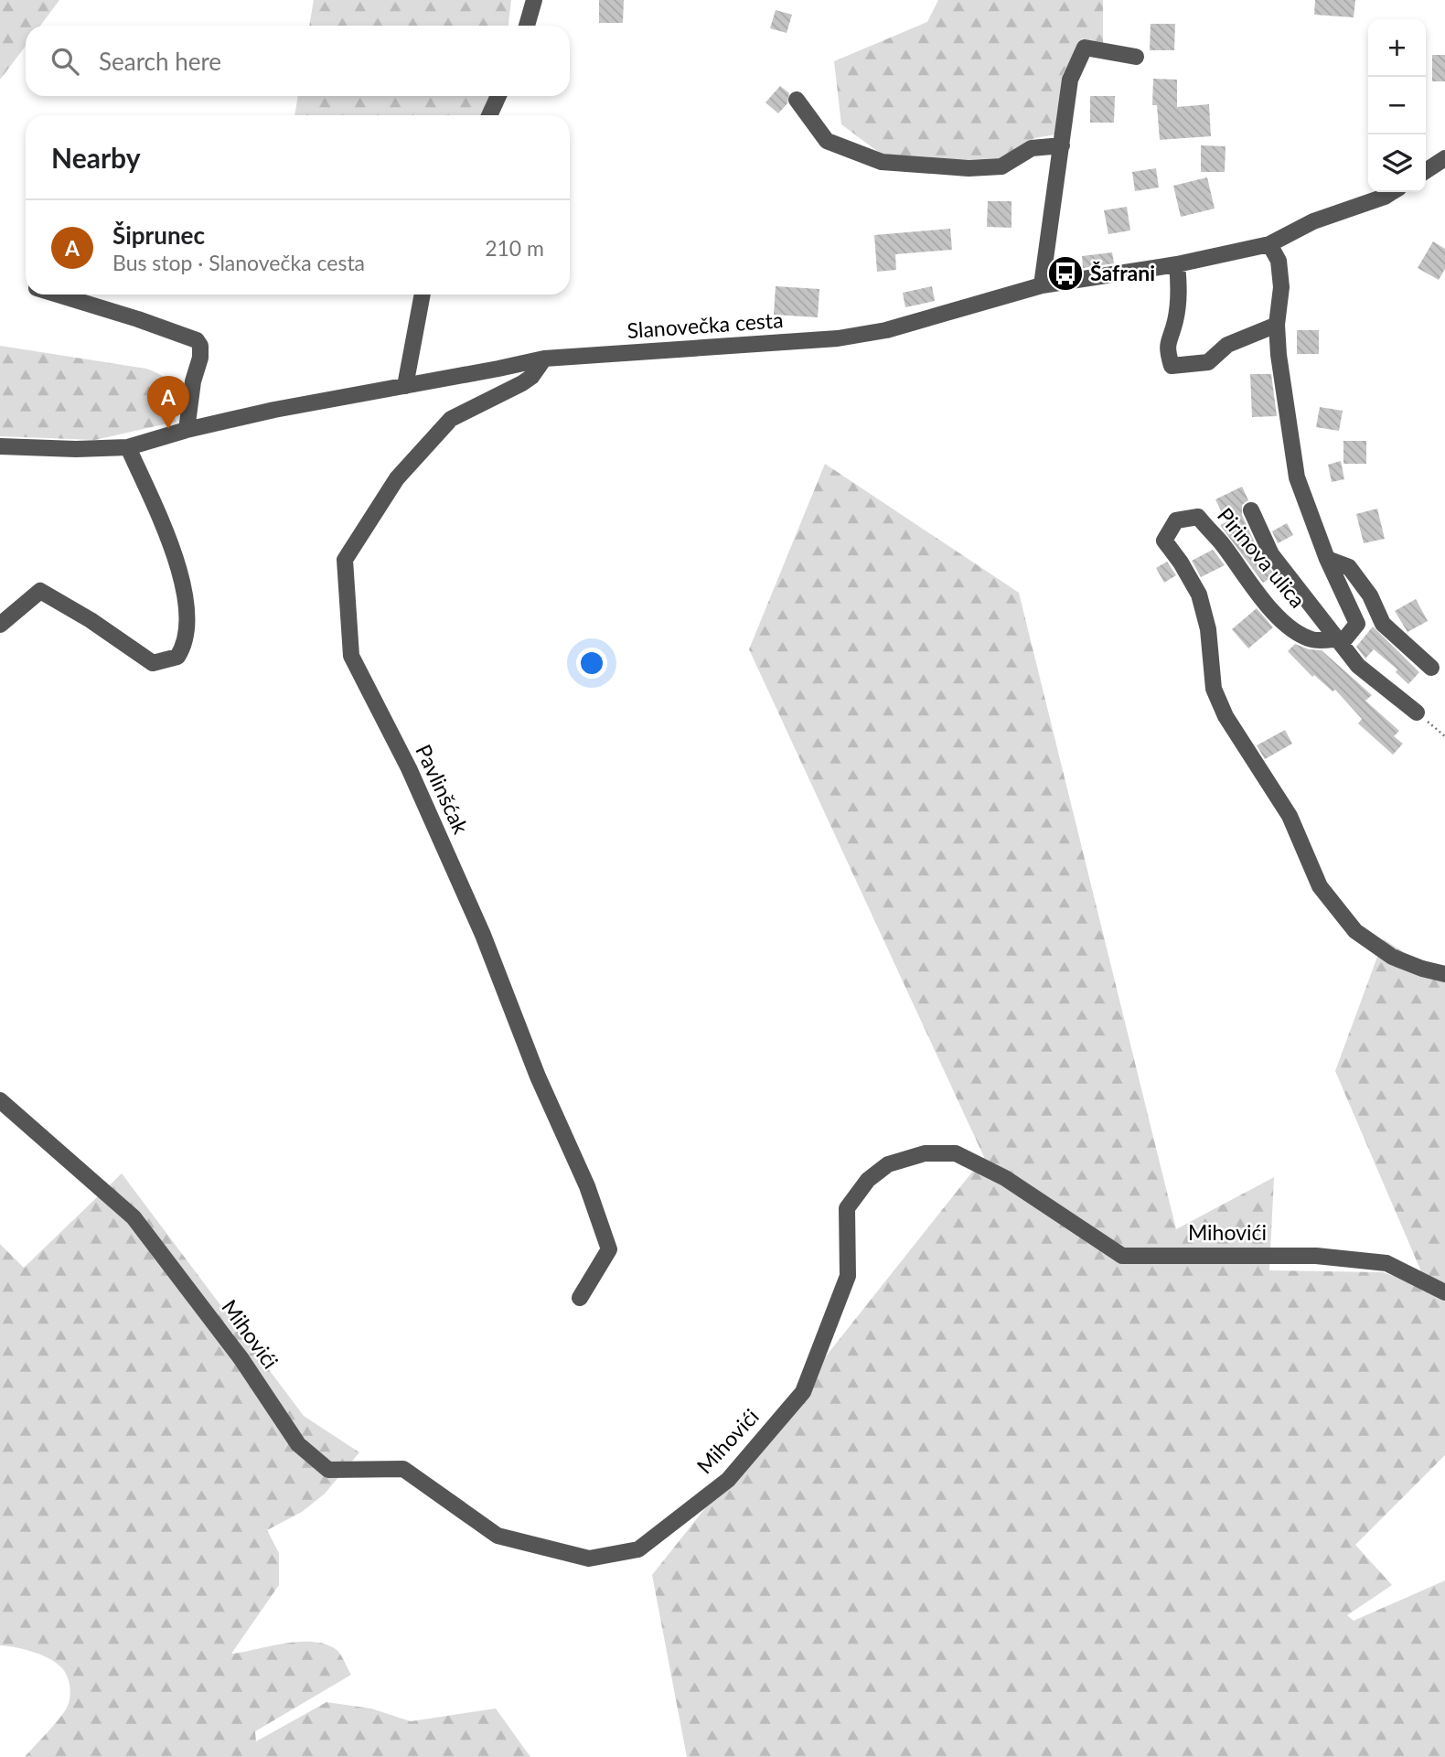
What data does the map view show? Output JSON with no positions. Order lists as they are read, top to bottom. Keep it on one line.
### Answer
{"streets":{"street":["Slanovečka cesta","Pirinova ulica","Pavlinšćak","Mihovići"]},"crossings":[["Slanovečka cesta","Pavlinšćak"]],"places":{"bus stop":["Šafrani"]},"page":{"map_buttons":["+","−"],"search":"Search here","heading":"Nearby","list":[{"mark":"A","name":"Šiprunec","note":"Bus stop · Slanovečka cesta","value":"210 m"}],"pins":"A"}}
